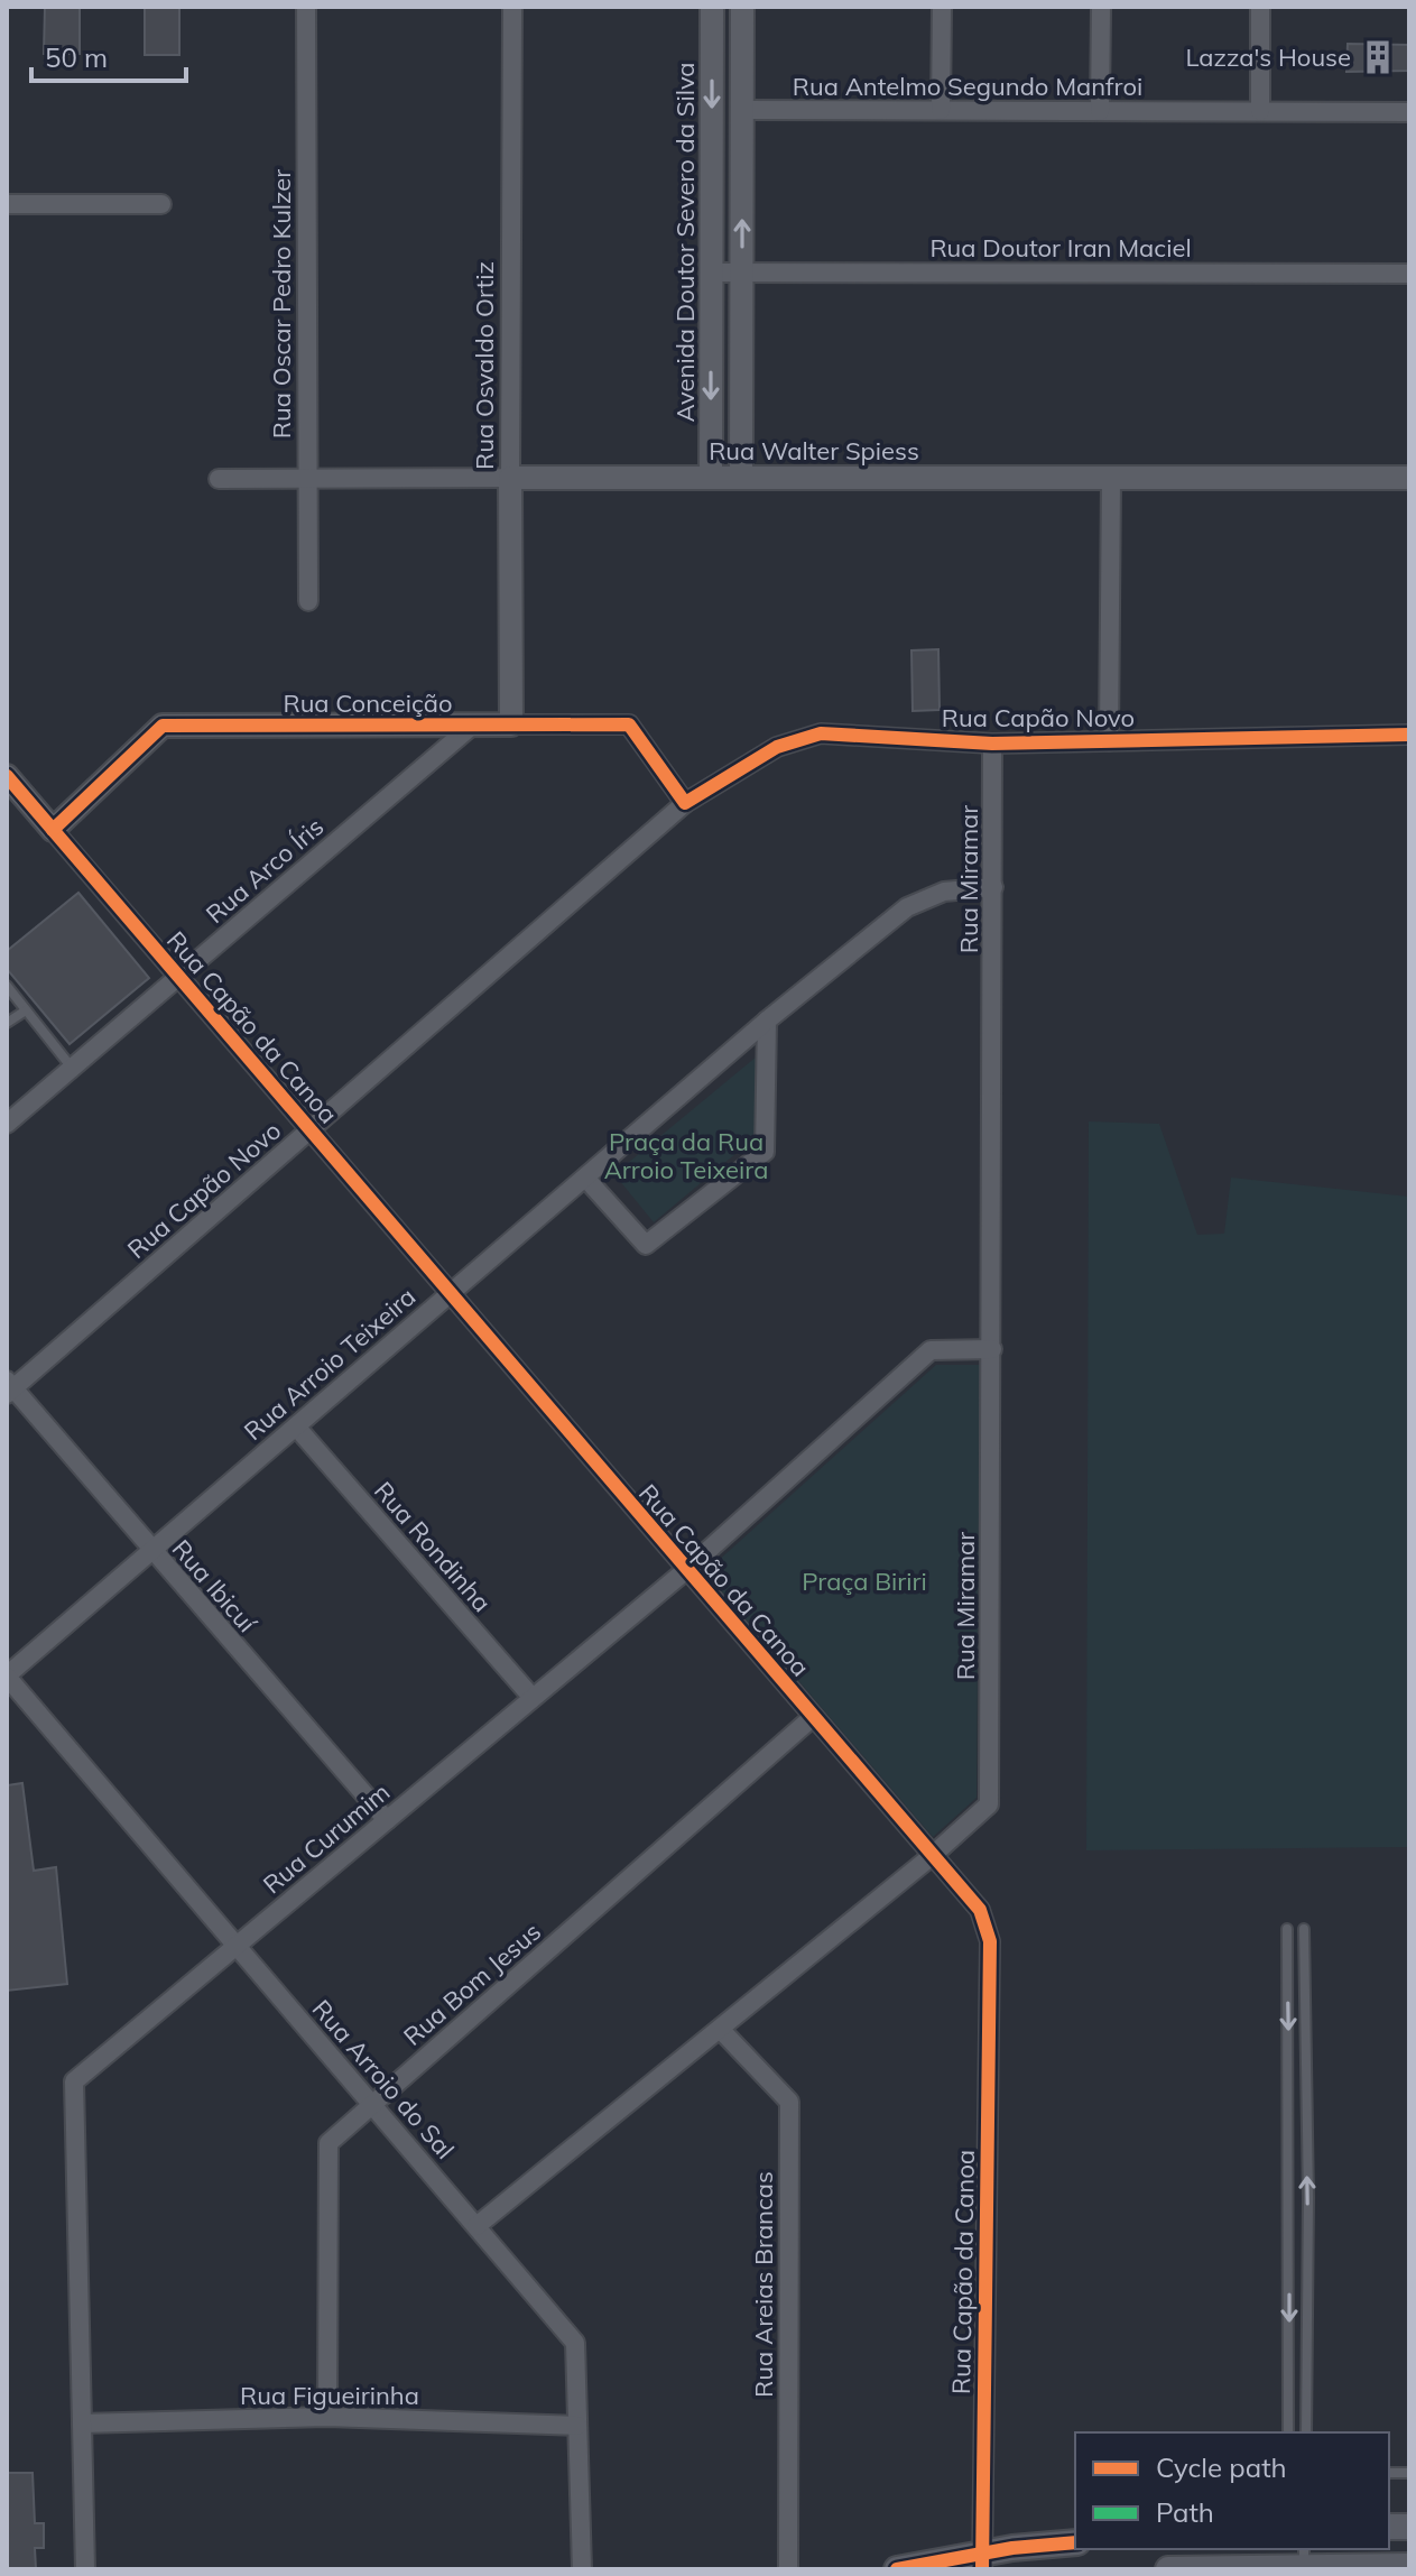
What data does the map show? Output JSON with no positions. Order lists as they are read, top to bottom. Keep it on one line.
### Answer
{"streets":{"street":["Rua Antelmo Segundo Manfroi","Avenida Doutor Severo da Silva","Rua Doutor Iran Maciel","Rua Oscar Pedro Kulzer","Rua Osvaldo Ortiz","Rua Walter Spiess","Rua Conceição","Rua Capão Novo","Rua Arco Íris","Rua Miramar","Rua Capão da Canoa","Rua Arroio Teixeira","Rua Rondinha","Rua Ibicuí","Rua Curumim","Rua Bom Jesus","Rua Arroio do Sal","Rua Areias Brancas","Rua Figueirinha"]},"crossings":[["Avenida Doutor Severo da Silva","Rua Doutor Iran Maciel"],["Avenida Doutor Severo da Silva","Rua Walter Spiess"],["Rua Oscar Pedro Kulzer","Rua Walter Spiess"],["Rua Osvaldo Ortiz","Rua Walter Spiess"],["Rua Osvaldo Ortiz","Rua Conceição"],["Rua Conceição","Rua Capão Novo"],["Rua Conceição","Rua Arco Íris"],["Rua Conceição","Rua Capão da Canoa"],["Rua Capão Novo","Rua Miramar"],["Rua Capão Novo","Rua Capão da Canoa"],["Rua Capão Novo","Rua Ibicuí"],["Rua Arco Íris","Rua Capão da Canoa"],["Rua Miramar","Rua Capão da Canoa"],["Rua Miramar","Rua Arroio Teixeira"],["Rua Miramar","Rua Curumim"],["Rua Miramar","Rua Arroio do Sal"],["Rua Miramar","Rua Areias Brancas"],["Rua Capão da Canoa","Rua Arroio Teixeira"],["Rua Capão da Canoa","Rua Curumim"],["Rua Capão da Canoa","Rua Bom Jesus"],["Rua Arroio Teixeira","Rua Rondinha"],["Rua Arroio Teixeira","Rua Ibicuí"],["Rua Arroio Teixeira","Rua Arroio do Sal"],["Rua Rondinha","Rua Curumim"],["Rua Ibicuí","Rua Curumim"],["Rua Curumim","Rua Arroio do Sal"],["Rua Curumim","Rua Figueirinha"],["Rua Bom Jesus","Rua Arroio do Sal"],["Rua Bom Jesus","Rua Figueirinha"],["Rua Arroio do Sal","Rua Figueirinha"]],"parks":["Praça da Rua Arroio Teixeira","Praça Biriri"],"places":{"building":["Lazza's House"]},"legend":["Cycle path","Path"],"scale_bar":"50 m"}
